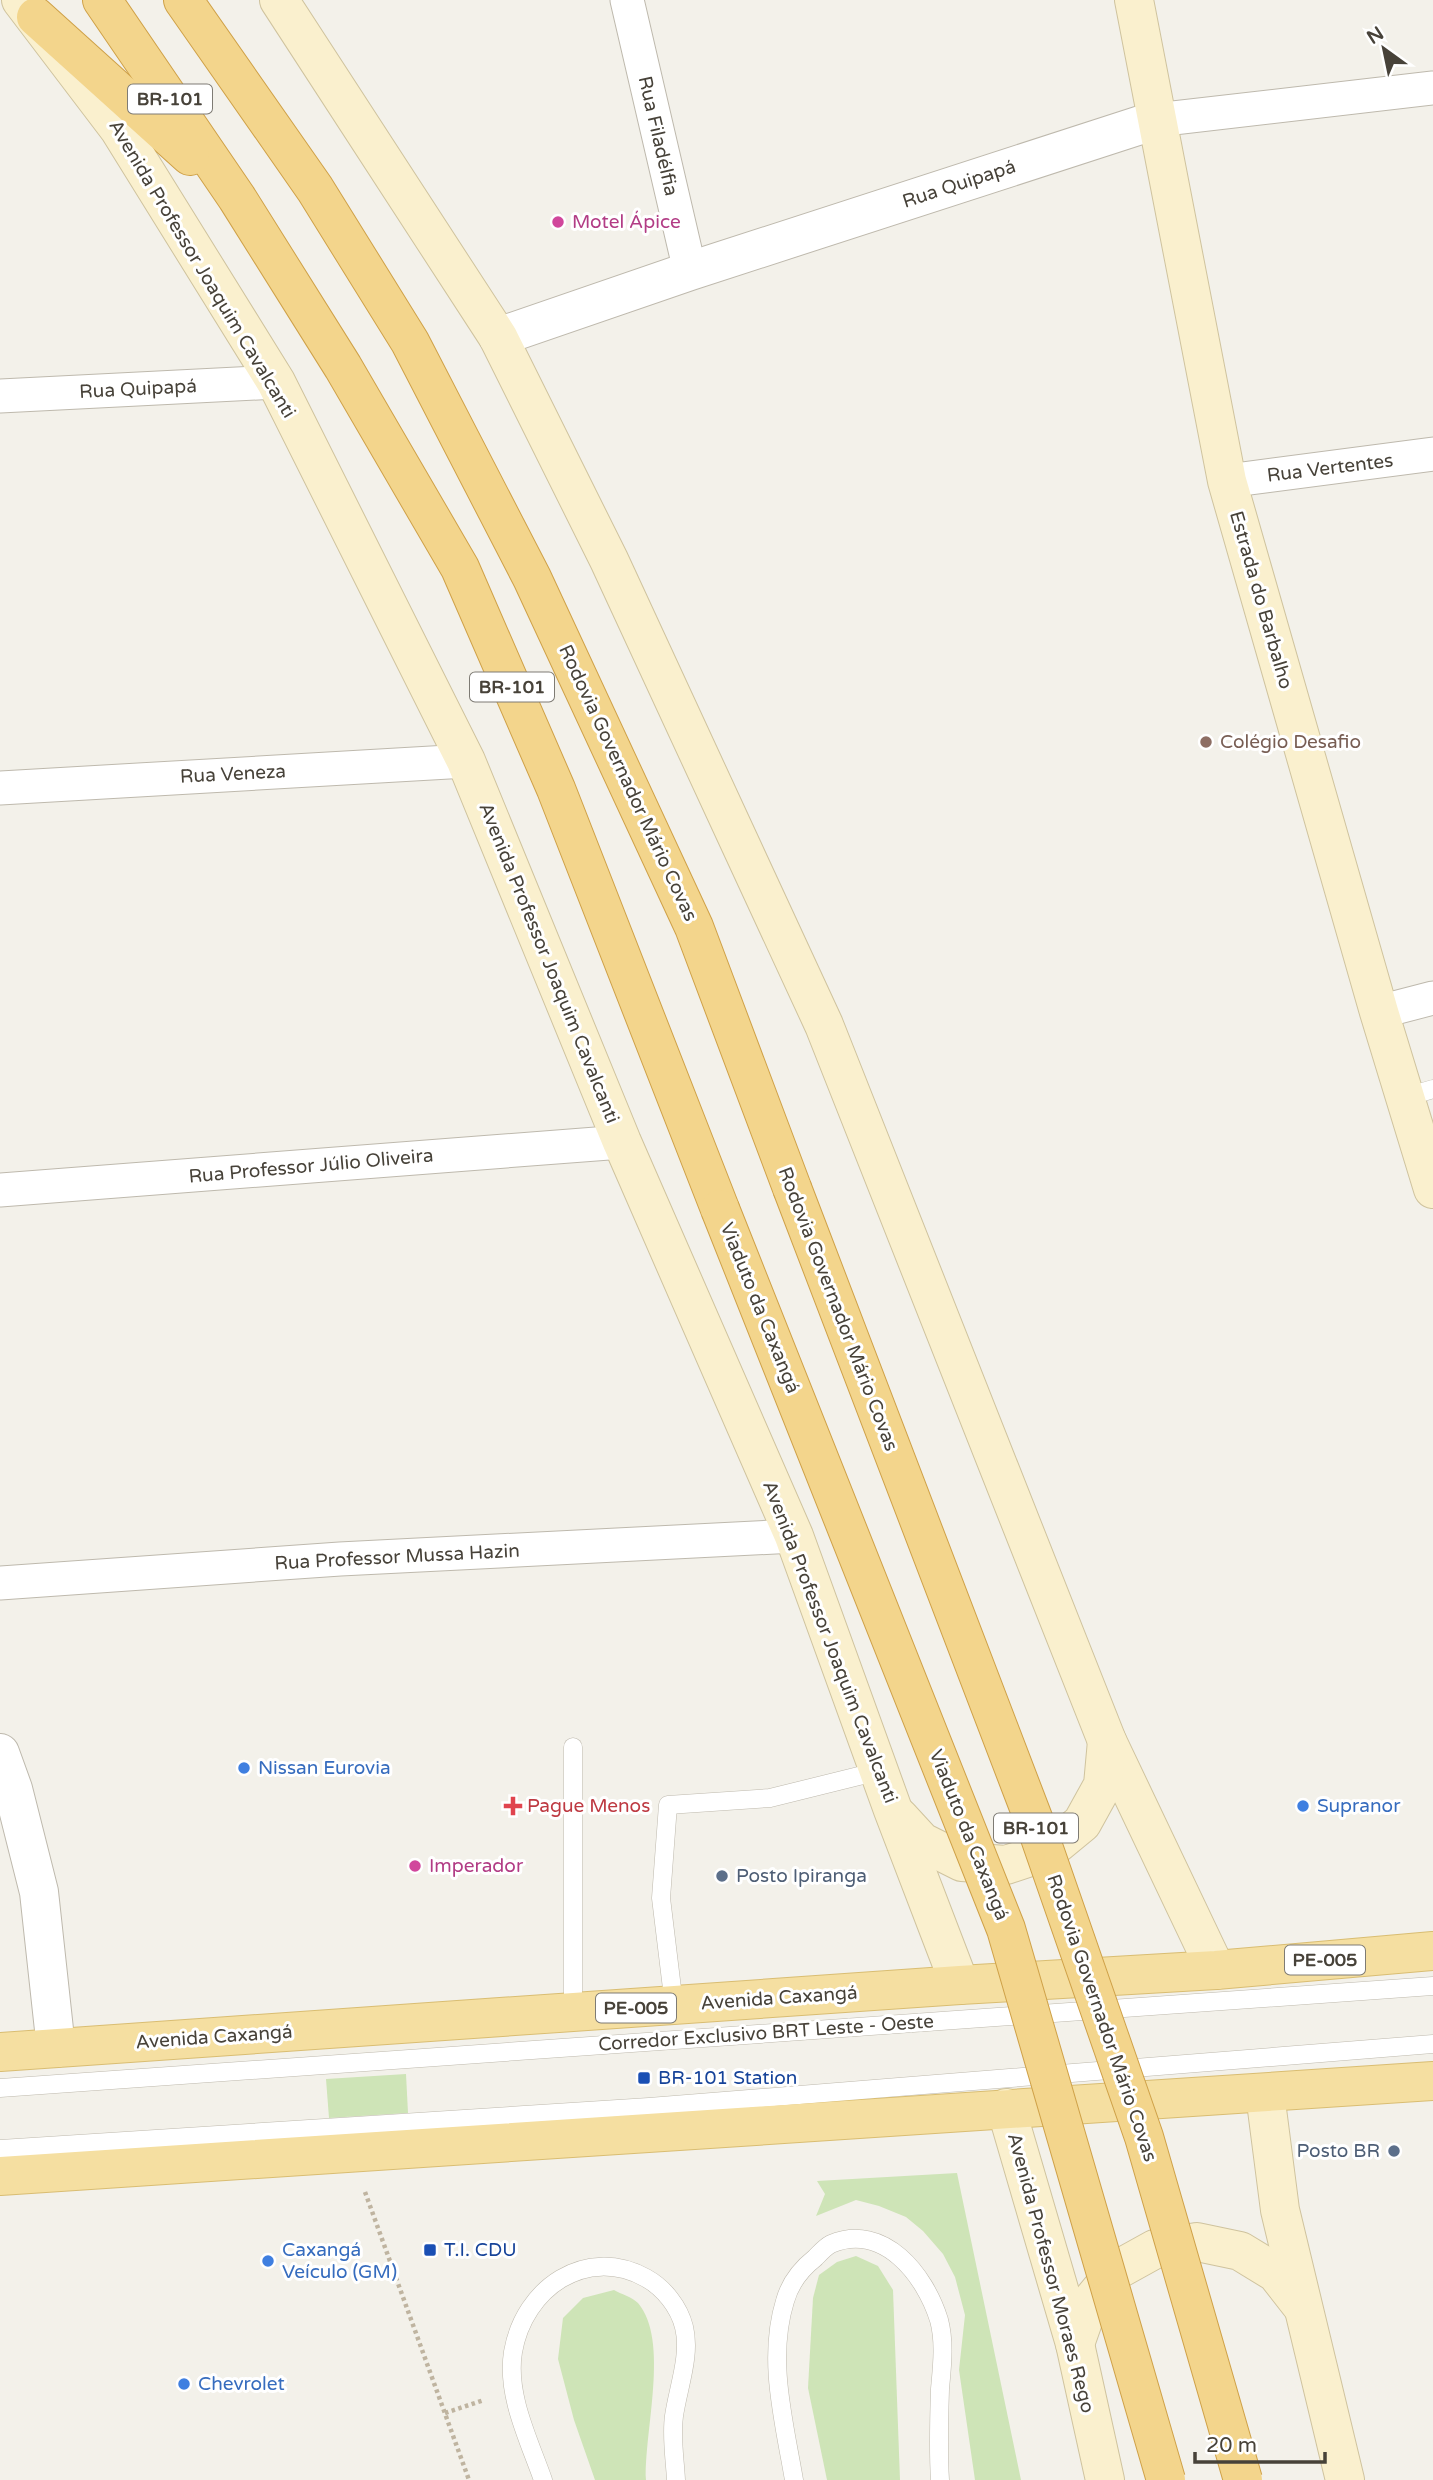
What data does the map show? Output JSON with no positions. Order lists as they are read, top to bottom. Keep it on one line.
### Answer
{"streets":{"highway":["BR-101","Rodovia Governador Mário Covas","Viaduto da Caxangá"],"main road":["Avenida Professor Joaquim Cavalcanti","Estrada do Barbalho","PE-005","Avenida Caxangá","Avenida Professor Moraes Rego"],"street":["Rua Filadélfia","Rua Quipapá","Rua Vertentes","Rua Veneza","Rua Professor Júlio Oliveira","Rua Professor Mussa Hazin"],"lane":["Corredor Exclusivo BRT Leste - Oeste"]},"crossings":[["BR-101","Rodovia Governador Mário Covas"],["BR-101","Viaduto da Caxangá"],["Rua Filadélfia","Rua Quipapá"],["Rua Quipapá","Avenida Professor Joaquim Cavalcanti"],["Rua Quipapá","Estrada do Barbalho"],["Avenida Professor Joaquim Cavalcanti","Rua Veneza"],["Avenida Professor Joaquim Cavalcanti","Rua Professor Júlio Oliveira"],["Avenida Professor Joaquim Cavalcanti","Rua Professor Mussa Hazin"],["Avenida Professor Joaquim Cavalcanti","Avenida Caxangá"],["Rua Vertentes","Estrada do Barbalho"]],"places":{"other":["Motel Ápice","Colégio Desafio","Nissan Eurovia","Supranor","Imperador","Posto Ipiranga","Posto BR","Caxangá Veículo (GM)","Chevrolet"],"health":["Pague Menos"],"transit":["BR-101 Station","T.I. CDU"]},"scale_bar":"20 m","north":"top left"}
